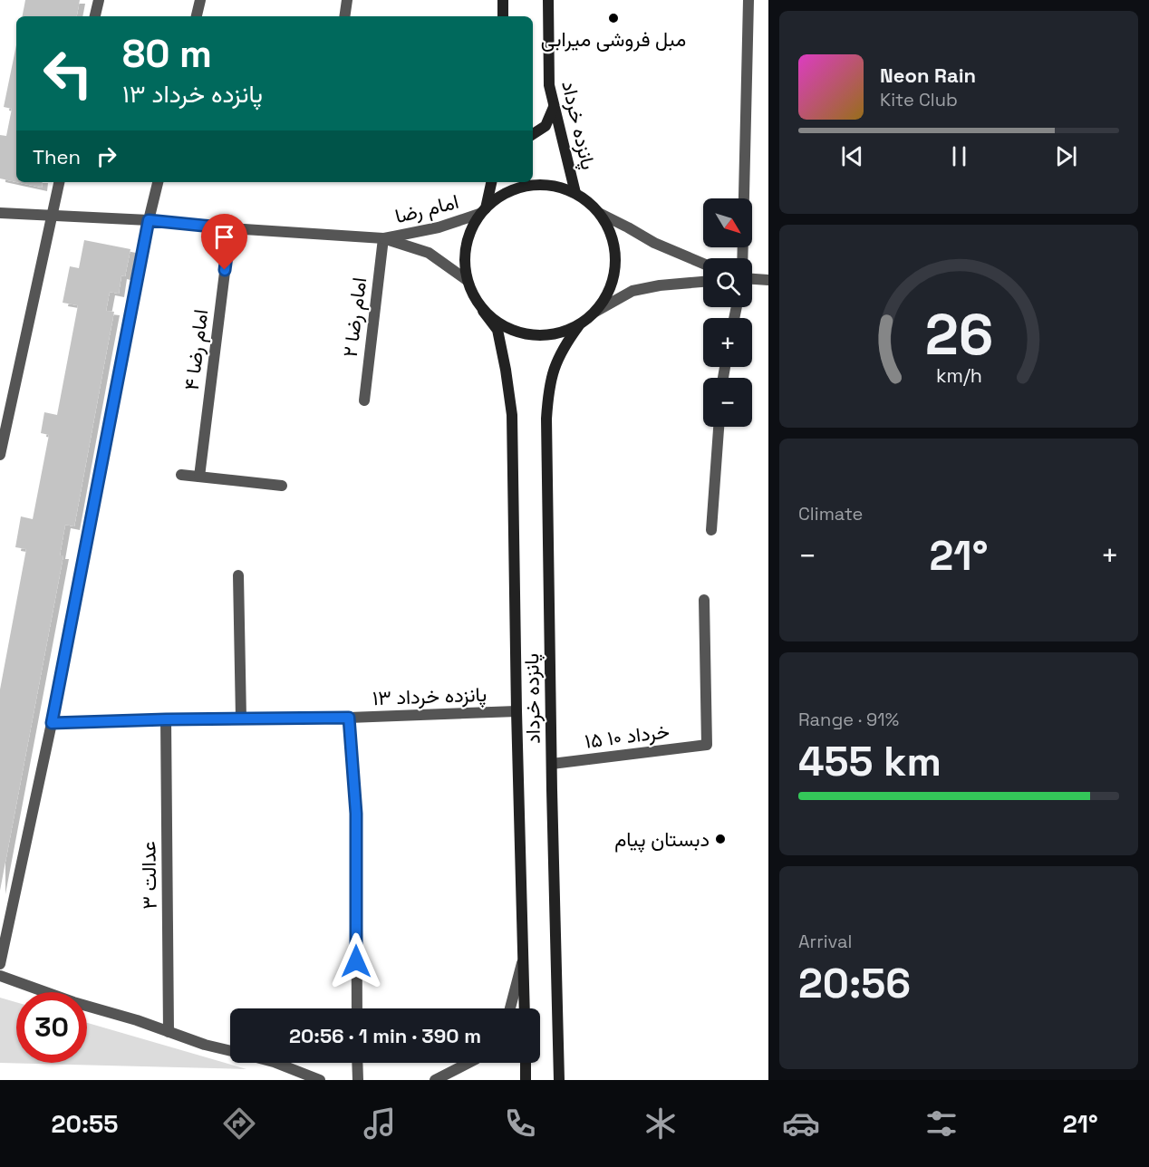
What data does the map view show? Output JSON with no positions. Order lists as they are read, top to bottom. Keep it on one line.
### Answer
{"streets":{"main road":["پانزده خرداد"],"street":["امام رضا","امام رضا ۲","امام رضا ۴","پانزده خرداد ۱۳","۱۵ خرداد ۱۰","عدالت ۳"]},"crossings":[["پانزده خرداد","امام رضا"],["پانزده خرداد","پانزده خرداد ۱۳"],["پانزده خرداد","۱۵ خرداد ۱۰"],["امام رضا","امام رضا ۲"],["پانزده خرداد ۱۳","عدالت ۳"]],"places":["مبل فروشی میرابی","دبستان پیام"],"north":"bottom right","page":{"turn":["80 m","پانزده خرداد ۱۳"],"song":["Neon Rain","Kite Club"],"then":"Then","map_buttons":["+","−"],"tile":["Climate",["Range · 91%","455 km"],["Arrival","20:56"]],"heat":["−","21°","+"],"limit":"30","trip":"20:56 · 1 min · 390 m","tabs":["20:55","21°"],"gauge":["26","km/h"]}}
